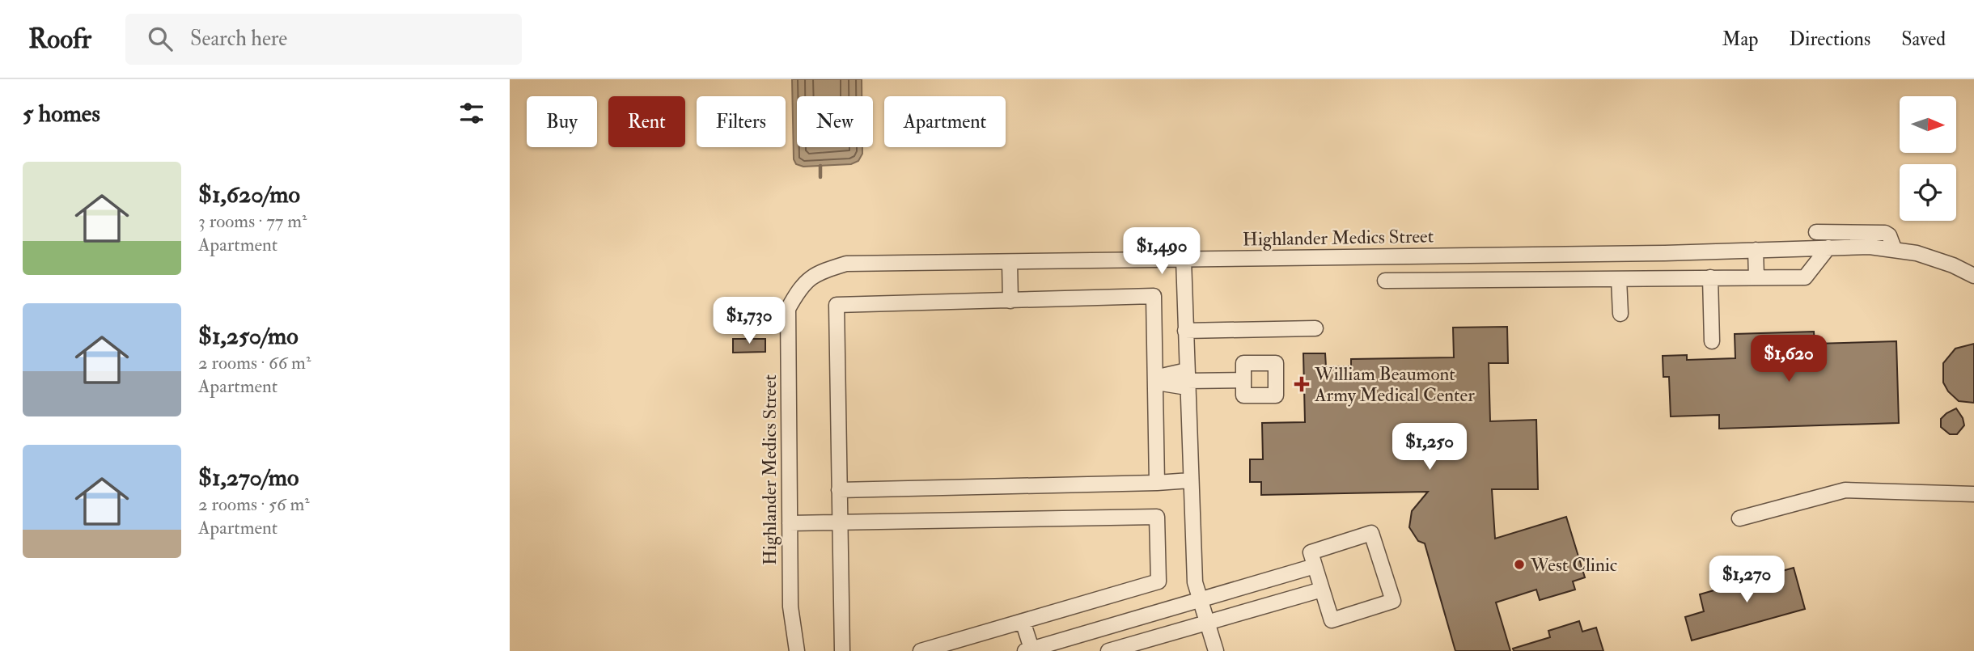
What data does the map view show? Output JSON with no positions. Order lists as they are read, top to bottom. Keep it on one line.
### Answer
{"streets":{"street":["Highlander Medics Street"]},"places":{"health":["William Beaumont Army Medical Center"],"other":["West Clinic"]},"north":"right","page":{"header":"Roofr","search":"Search here","nav":["Map","Directions","Saved"],"heading":"5 homes","chip":["Buy","Rent","Filters","New","Apartment"],"list":[{"name":"$1,620/mo","note":"3 rooms · 77 m² · Apartment"},{"name":"$1,250/mo","note":"2 rooms · 66 m² · Apartment"},{"name":"$1,270/mo","note":"2 rooms · 56 m² · Apartment"}],"price":["$1,490","$1,730","$1,620","$1,250","$1,270"]}}
